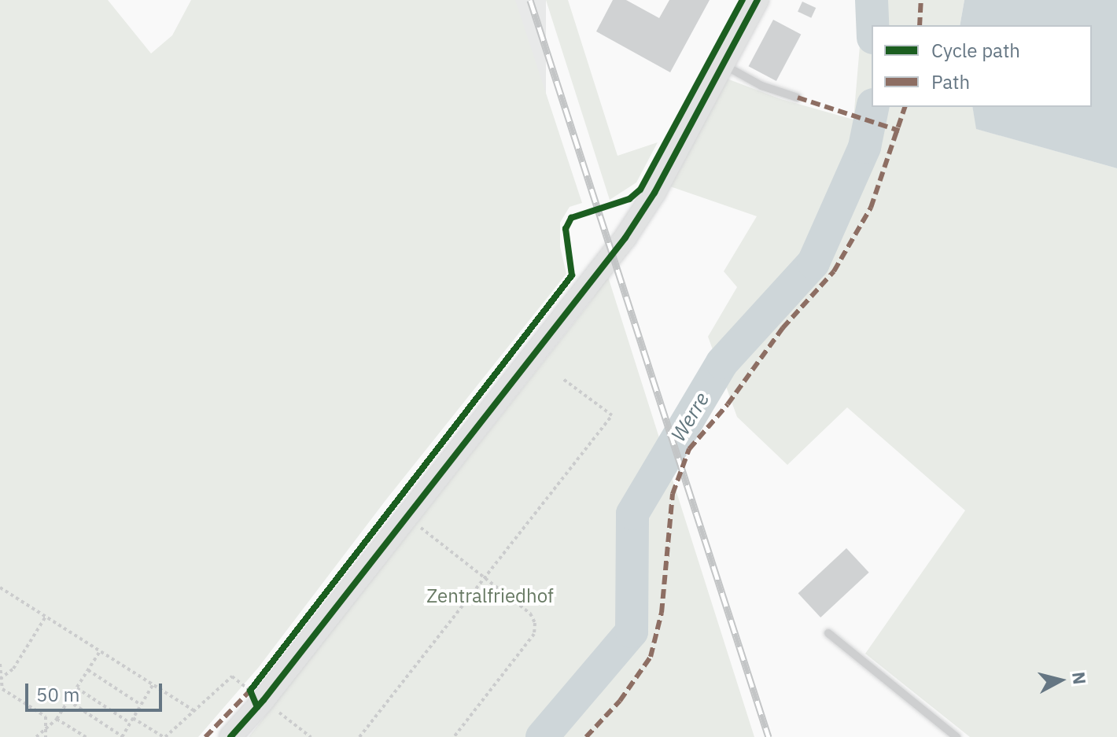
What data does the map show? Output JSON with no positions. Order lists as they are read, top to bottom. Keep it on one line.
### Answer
{"water":["Werre"],"parks":["Zentralfriedhof"],"legend":["Cycle path","Path"],"scale_bar":"50 m","north":"right"}
